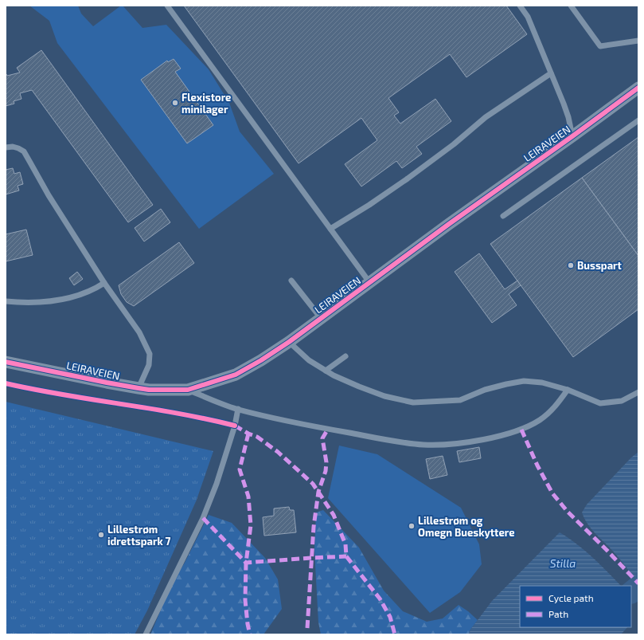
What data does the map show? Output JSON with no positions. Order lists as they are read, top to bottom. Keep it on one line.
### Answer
{"streets":{"street":["LEIRAVEIEN"]},"water":["Stilla"],"places":["Flexistore minilager","Busspart","Lillestrøm og Omegn Bueskyttere","Lillestrøm idrettspark 7"],"legend":["Cycle path","Path"]}
